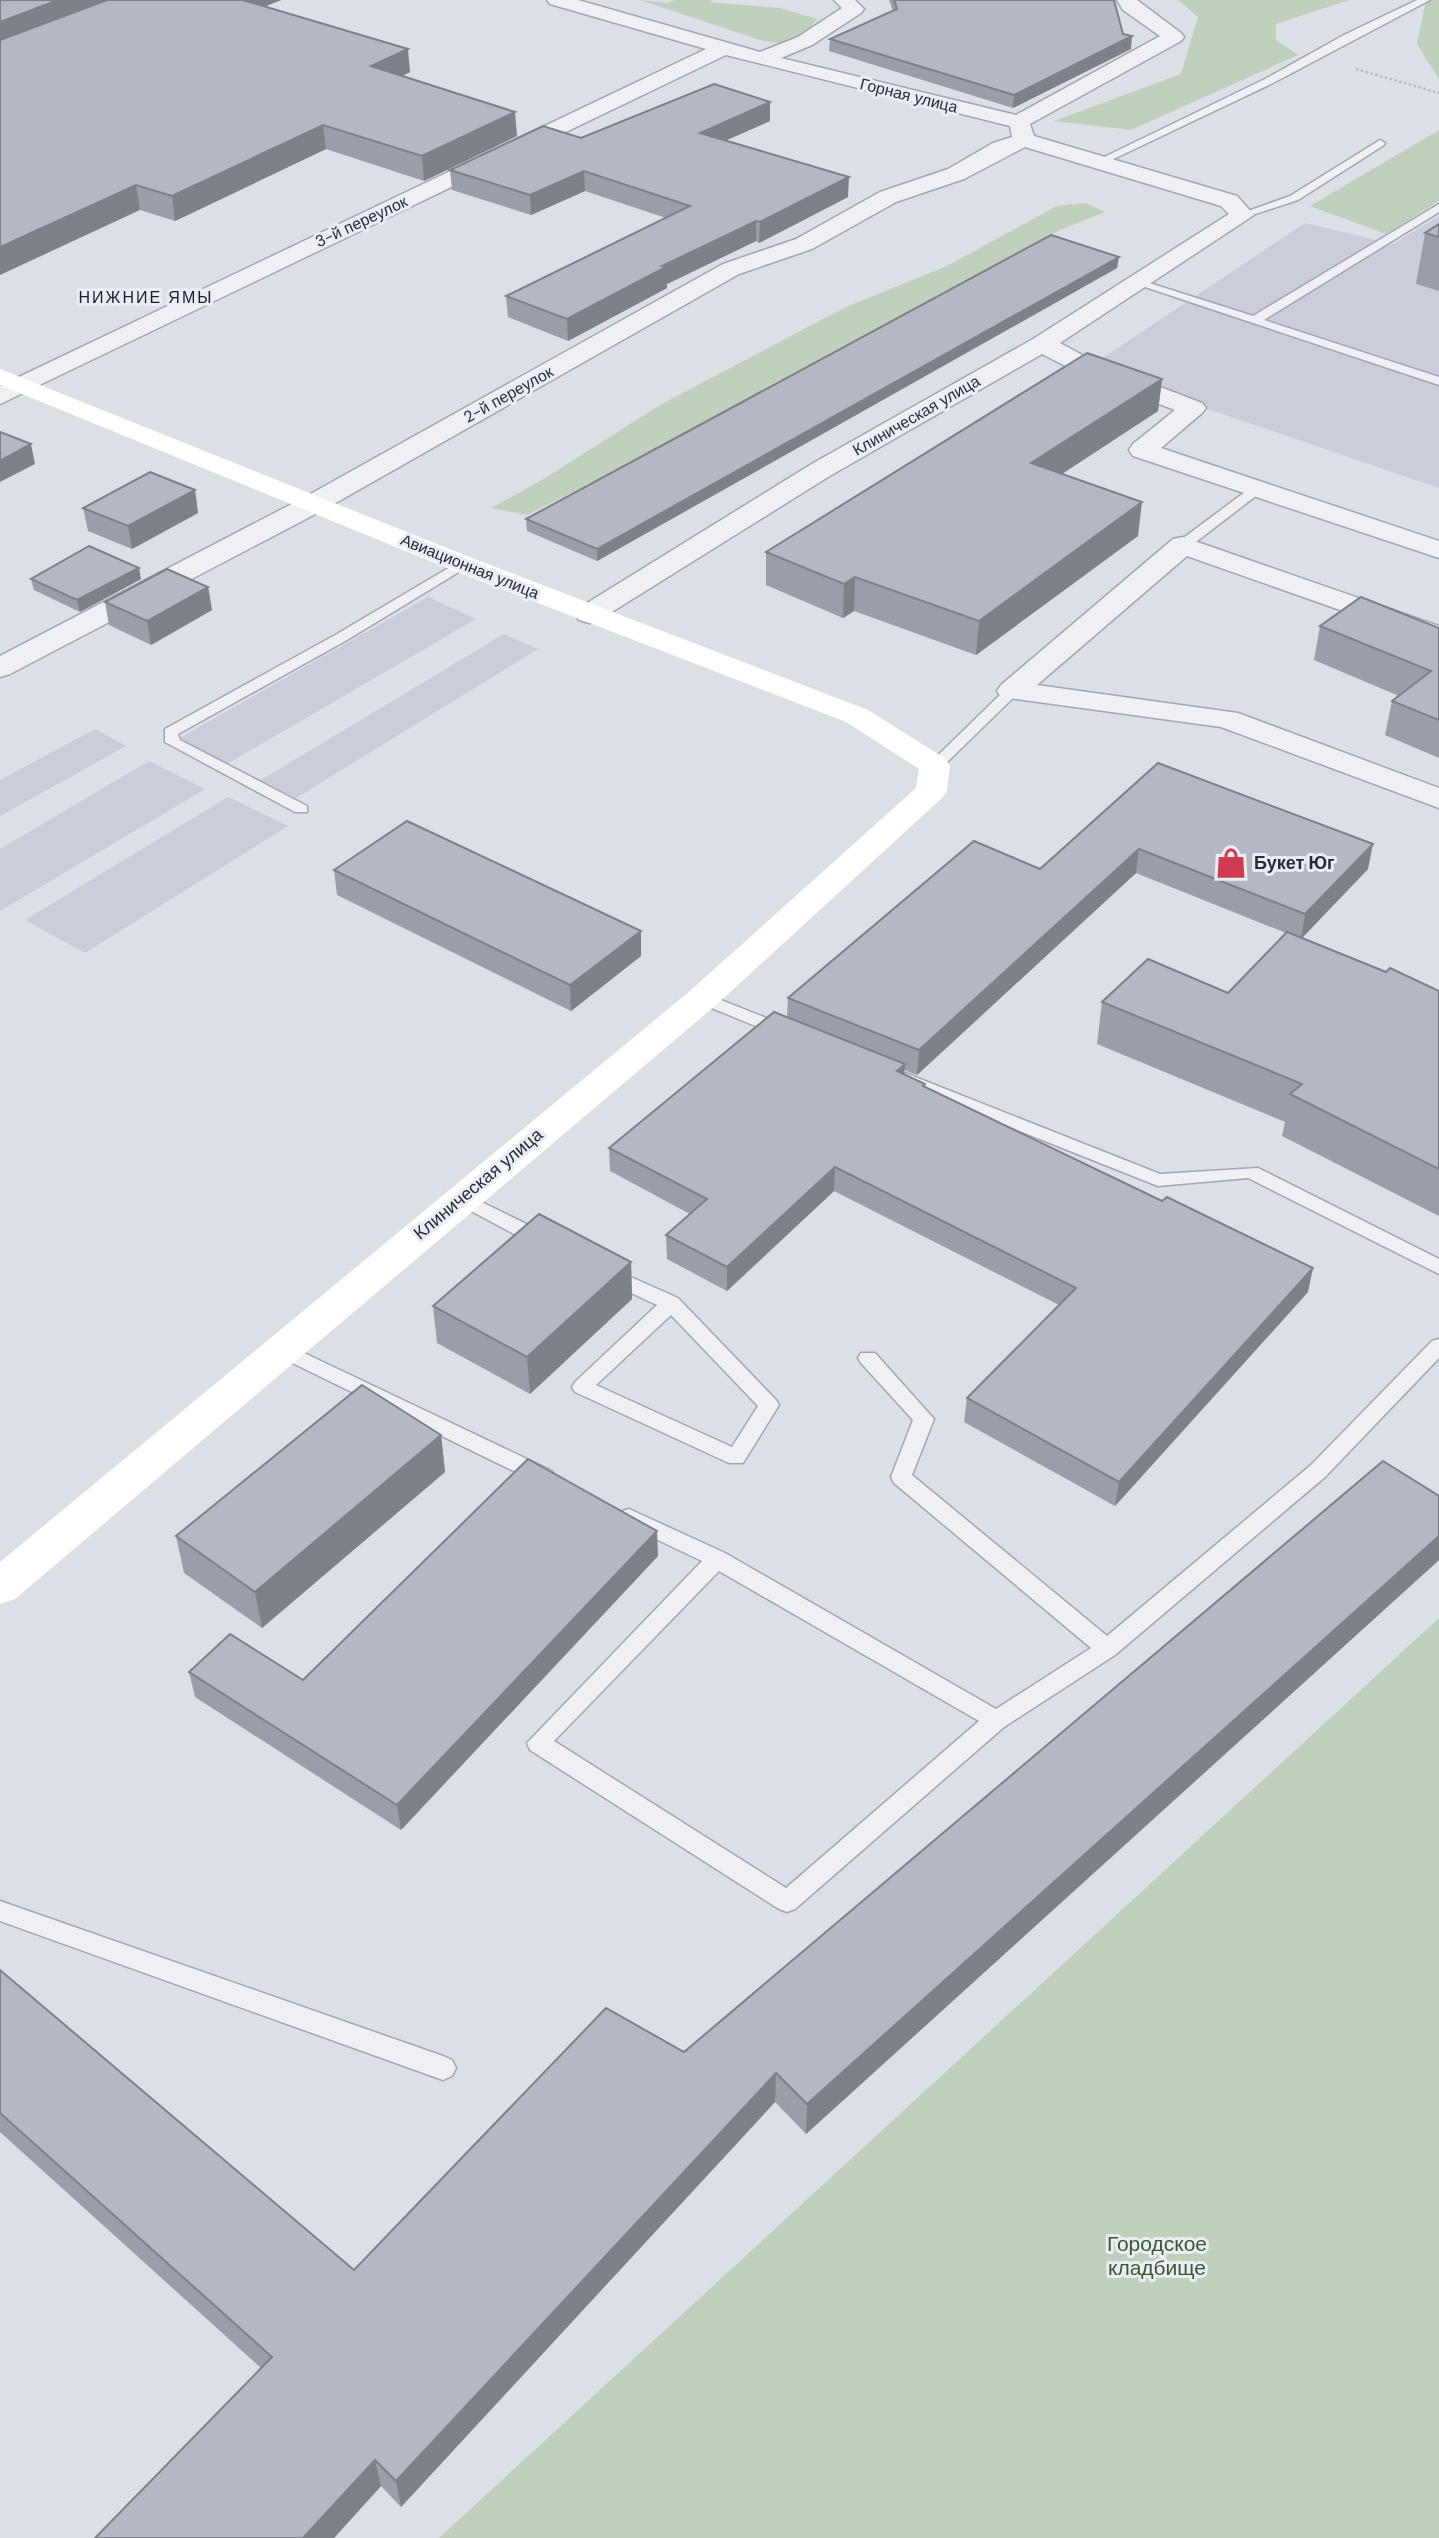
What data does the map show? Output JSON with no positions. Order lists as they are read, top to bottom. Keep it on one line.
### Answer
{"streets":{"main road":["Клиническая улица","Авиационная улица"],"street":["Горная улица","3-й переулок","2-й переулок"]},"crossings":[["Горная улица","3-й переулок"],["Горная улица","2-й переулок"],["Горная улица","Клиническая улица"],["3-й переулок","Авиационная улица"],["2-й переулок","Авиационная улица"],["Клиническая улица","Авиационная улица"]],"districts":["НИЖНИЕ ЯМЫ"],"parks":["Городское кладбище"],"places":{"shop":["Букет Юг"]}}
